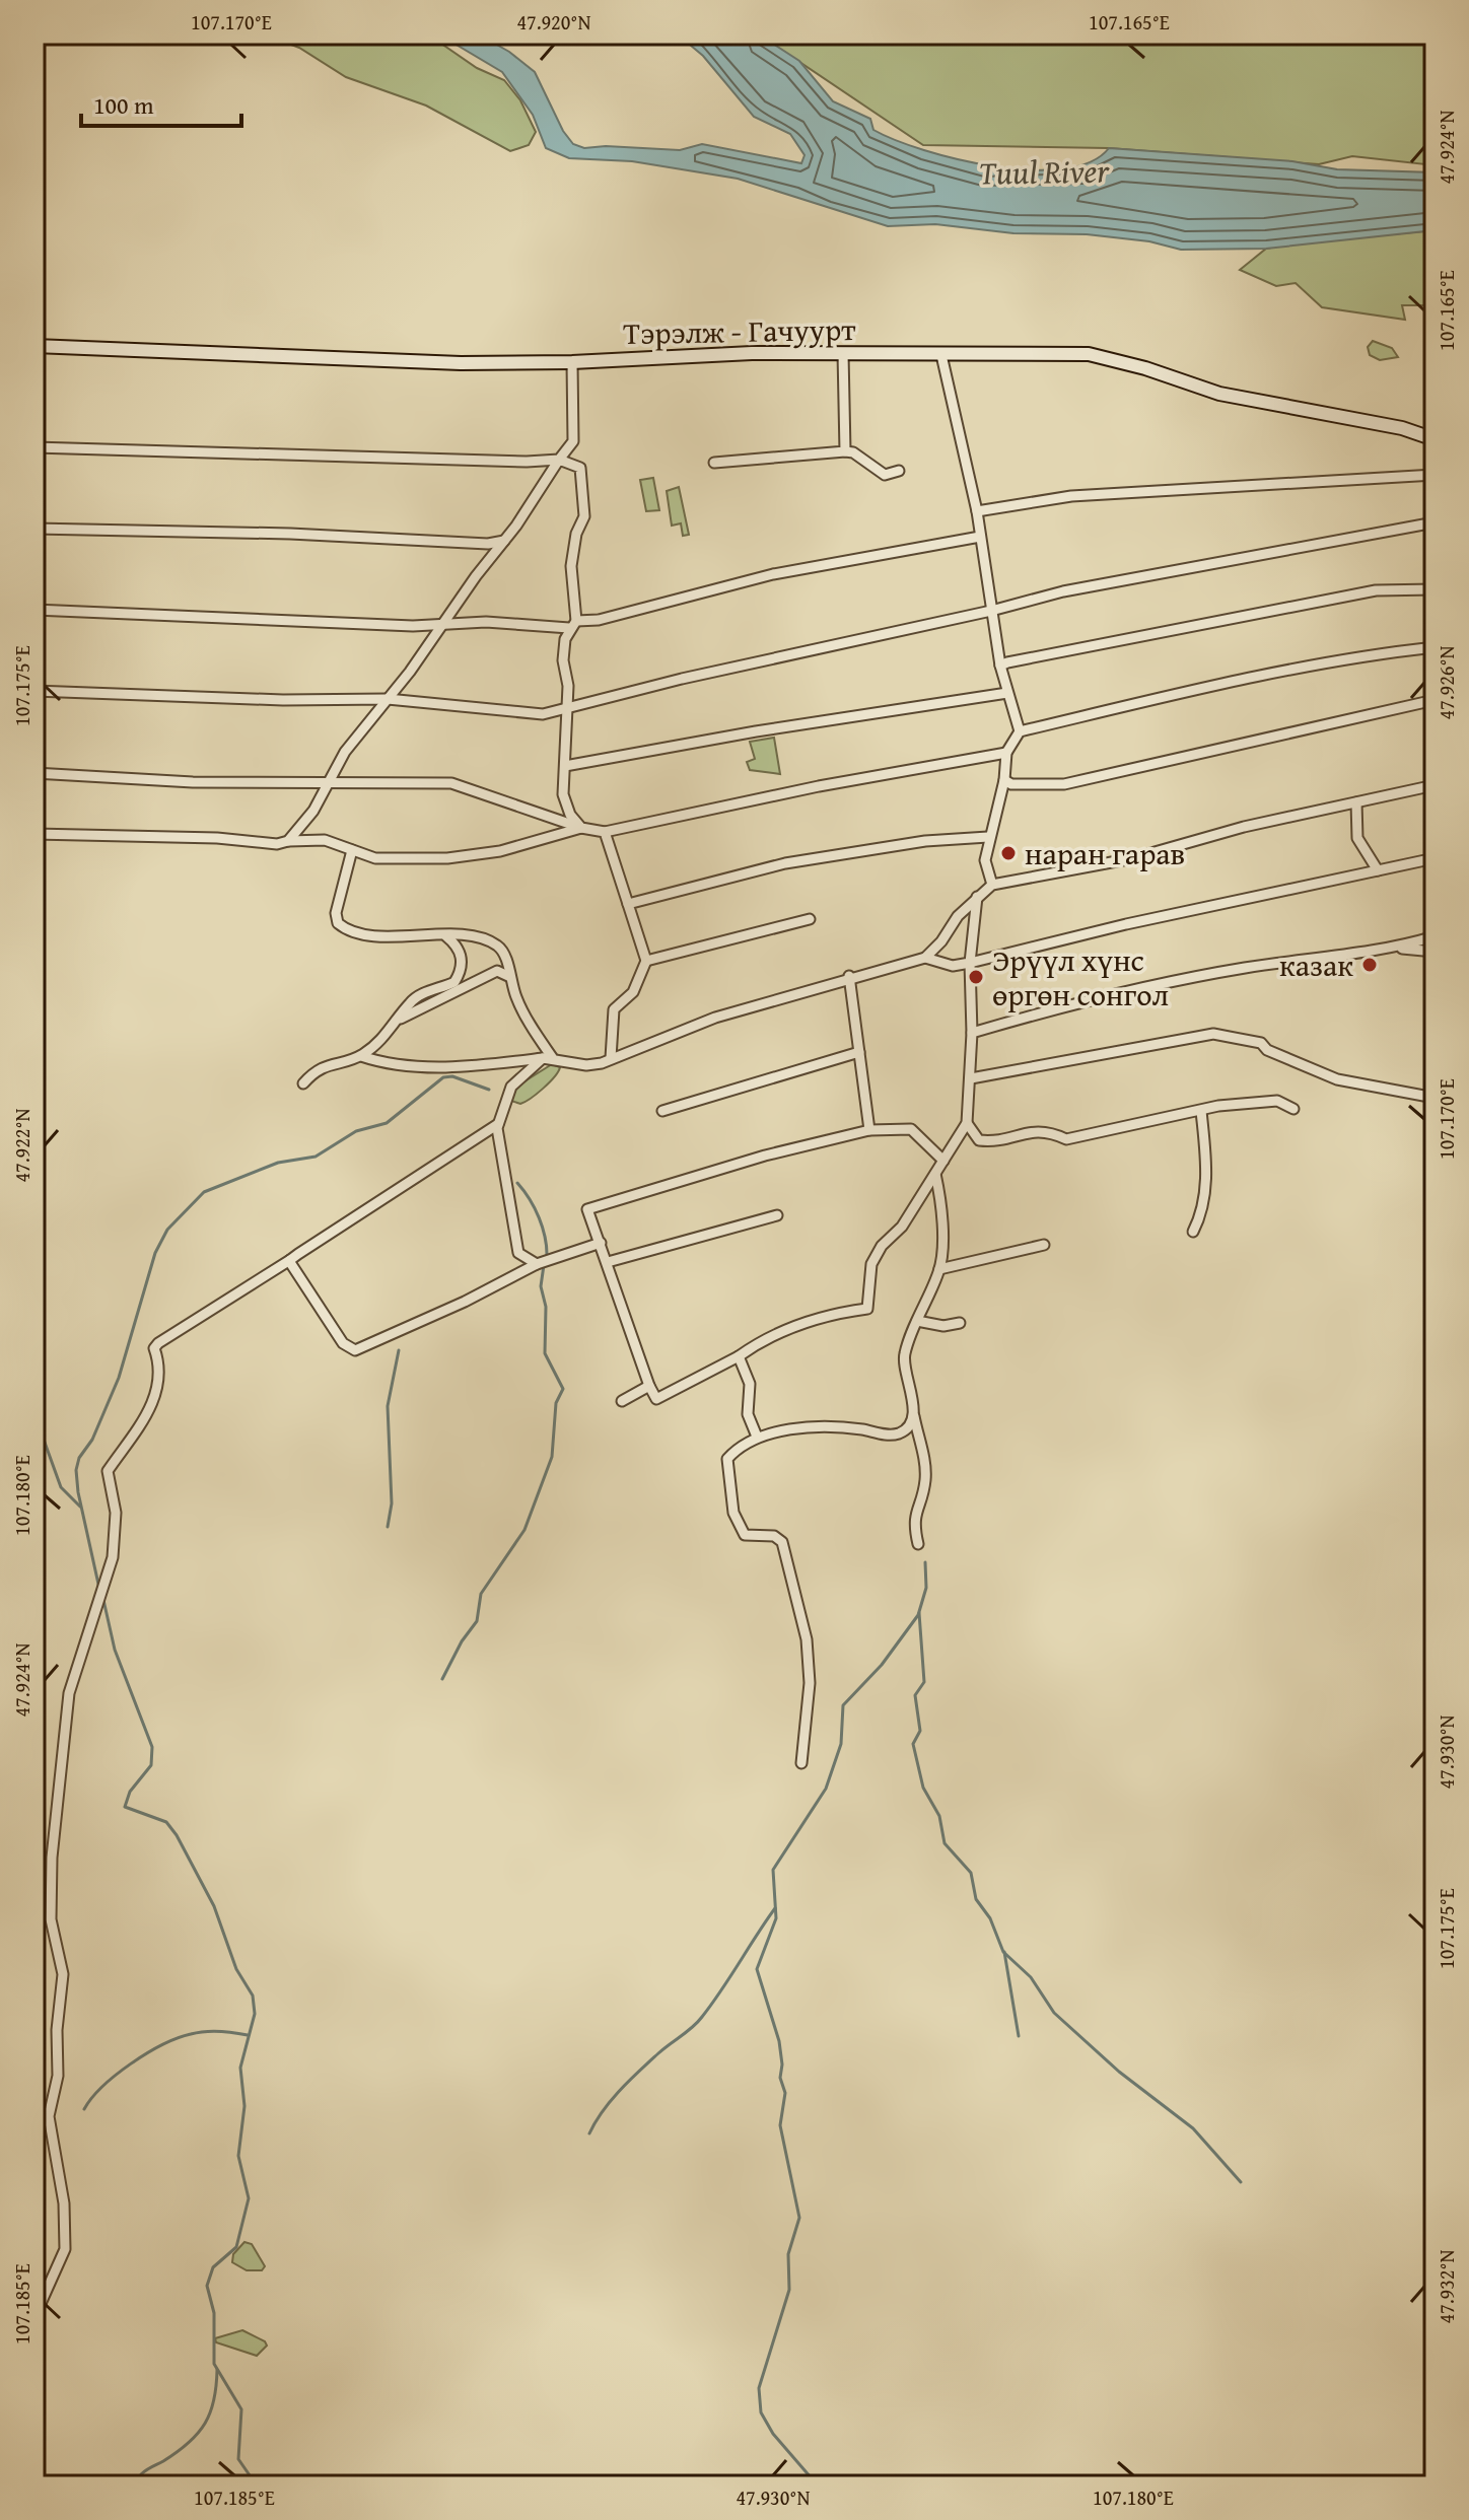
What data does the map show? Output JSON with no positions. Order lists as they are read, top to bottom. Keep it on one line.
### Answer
{"streets":{"main road":["Тэрэлж - Гачуурт"]},"water":["Tuul River"],"places":["наран гарав","казак","Эрүүл хүнс өргөн сонгол"],"scale_bar":"100 m","coordinates":["107.170°E","47.920°N","107.165°E","47.924°N","47.926°N","107.175°E","47.922°N","107.180°E","47.930°N","47.932°N","107.185°E"]}
